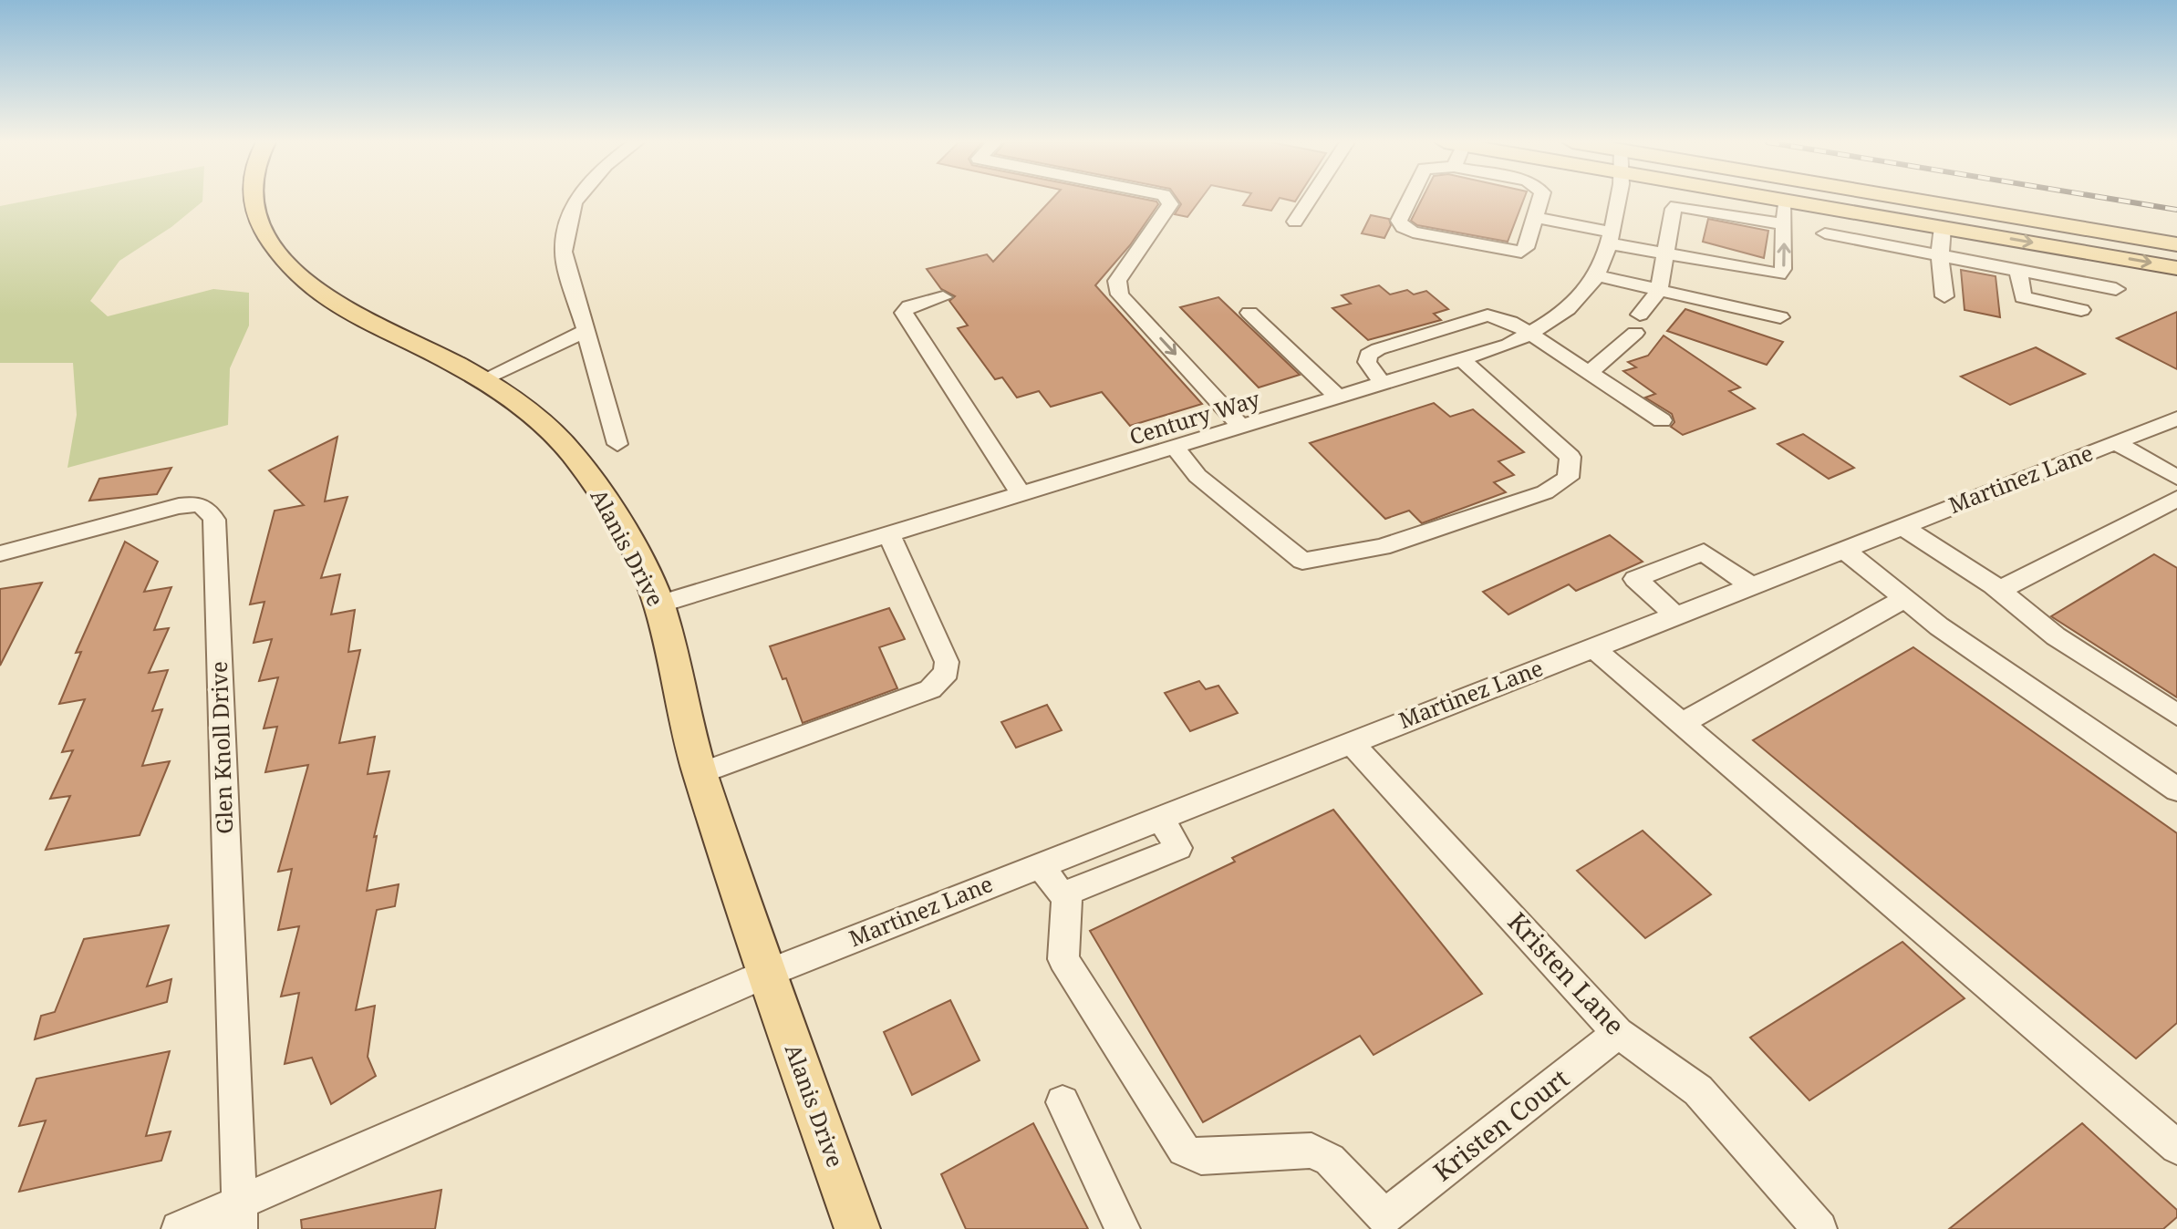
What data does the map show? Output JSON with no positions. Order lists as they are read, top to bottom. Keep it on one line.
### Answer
{"streets":{"main road":["Alanis Drive"],"street":["Century Way","Martinez Lane","Glen Knoll Drive","Kristen Lane","Kristen Court"]},"crossings":[["Century Way","Alanis Drive"],["Martinez Lane","Alanis Drive"],["Martinez Lane","Kristen Lane"],["Kristen Lane","Kristen Court"]]}
